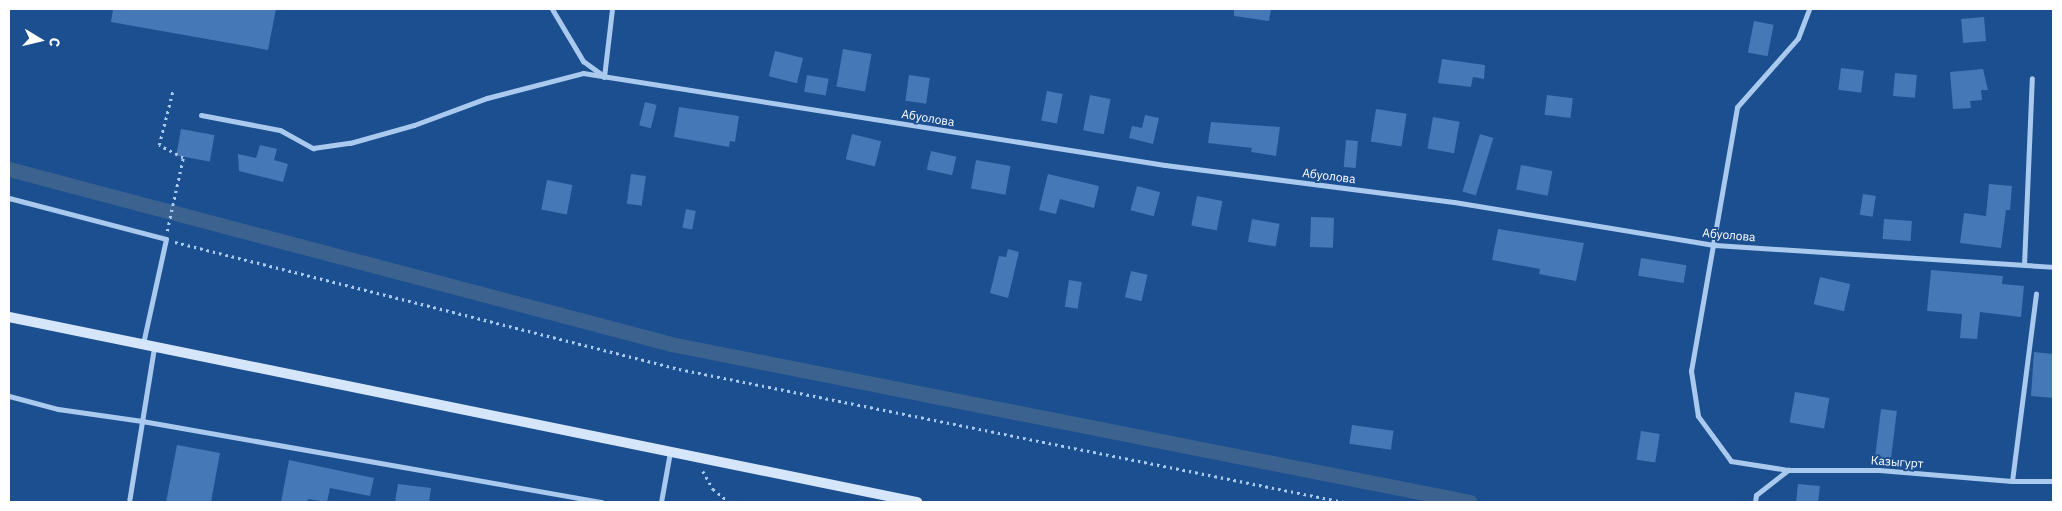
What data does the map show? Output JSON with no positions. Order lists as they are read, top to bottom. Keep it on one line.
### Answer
{"streets":{"street":["Абуолова","Казыгурт"]},"crossings":[["Абуолова","Казыгурт"]],"north":"right"}
